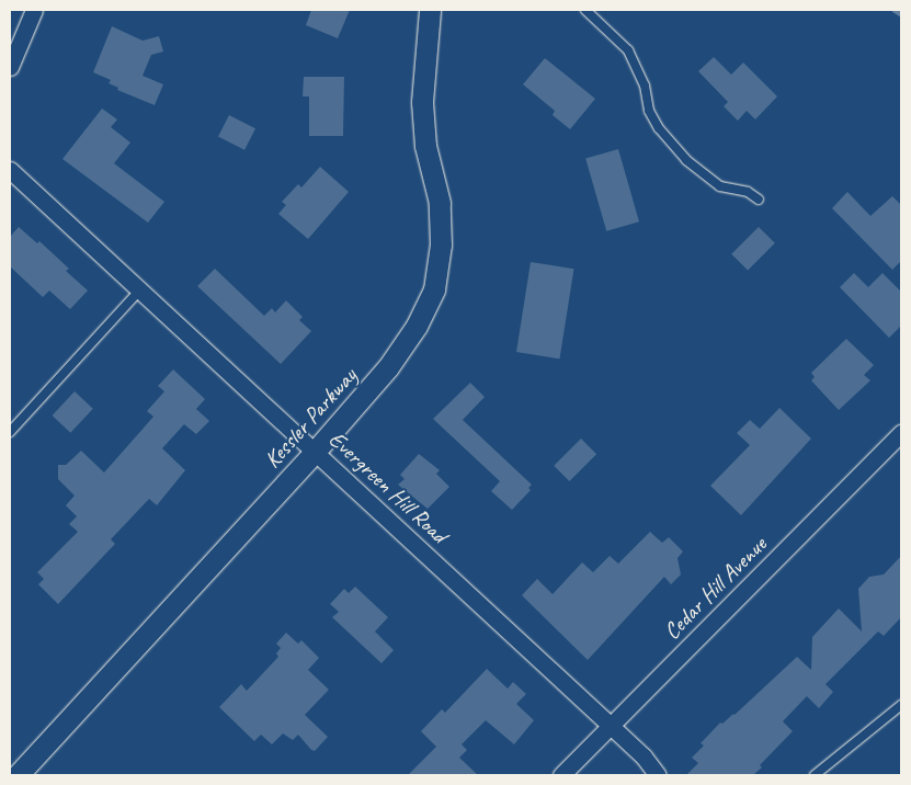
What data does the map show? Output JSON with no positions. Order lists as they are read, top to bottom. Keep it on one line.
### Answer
{"streets":{"street":["Kessler Parkway","Evergreen Hill Road","Cedar Hill Avenue"]},"crossings":[["Kessler Parkway","Evergreen Hill Road"],["Evergreen Hill Road","Cedar Hill Avenue"]]}
